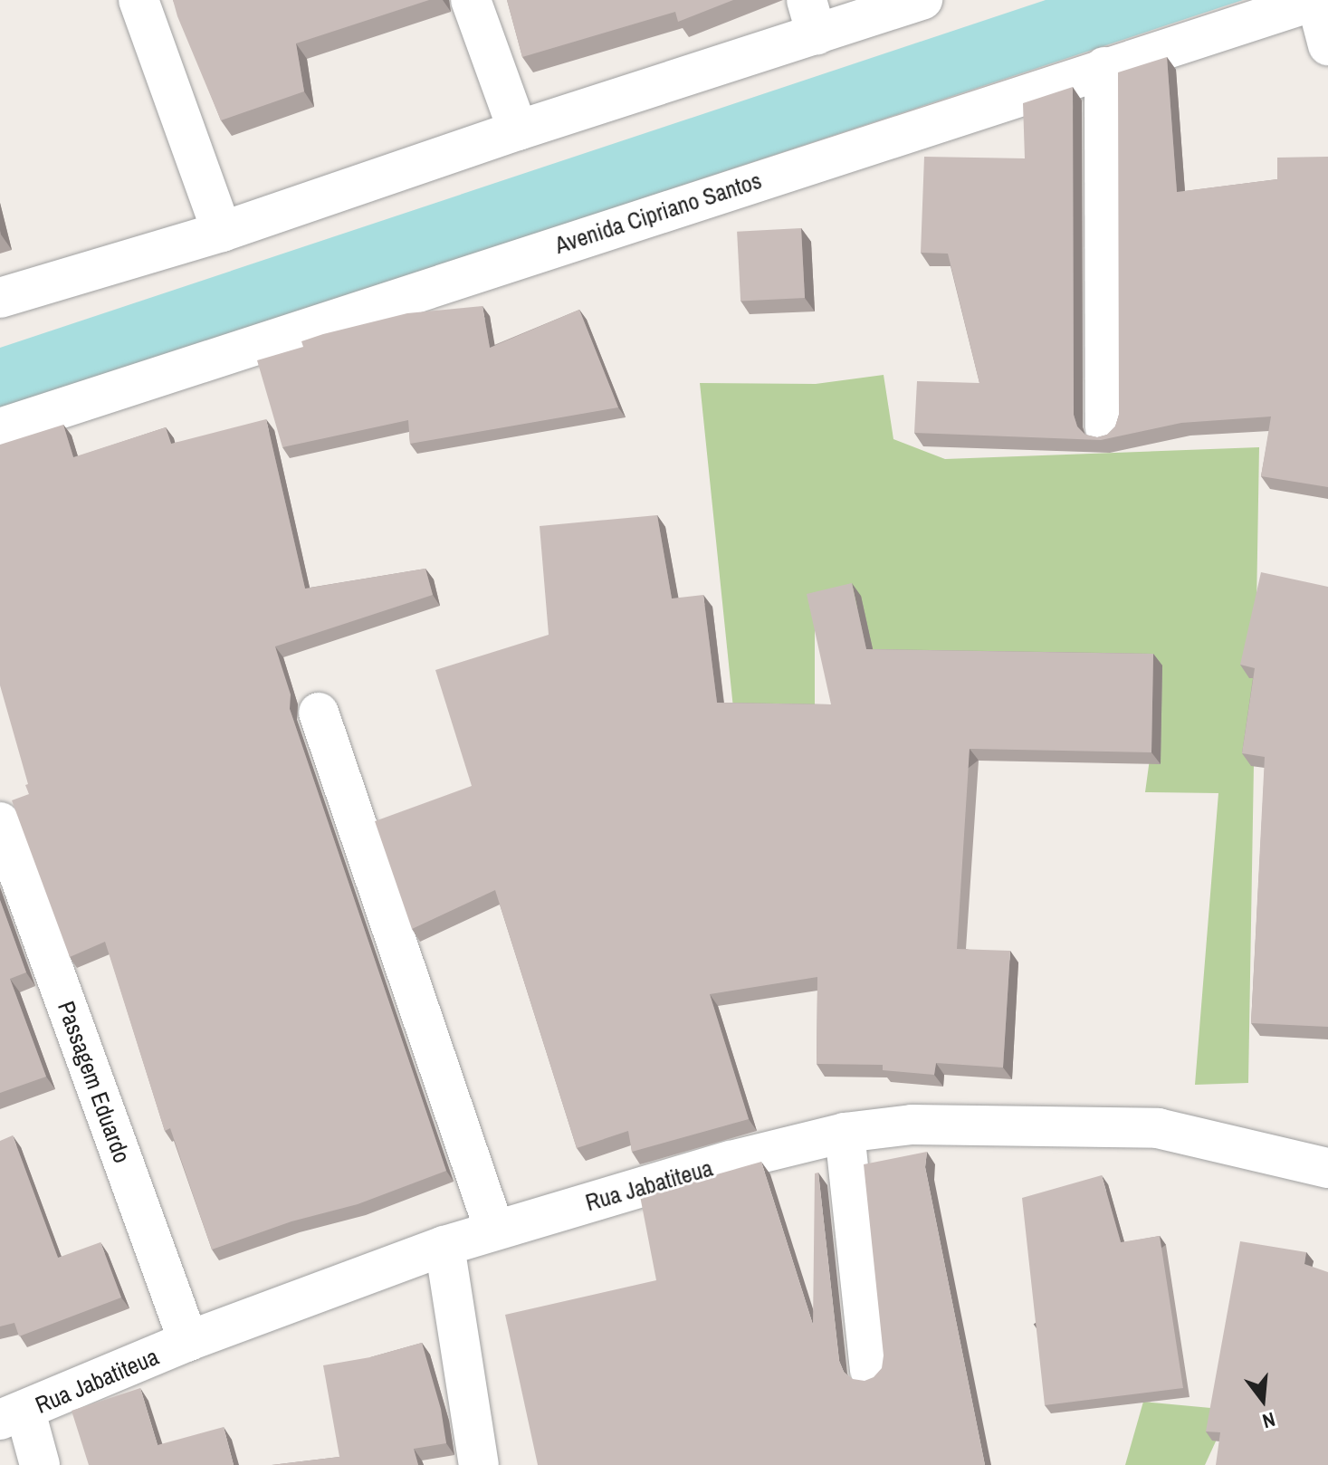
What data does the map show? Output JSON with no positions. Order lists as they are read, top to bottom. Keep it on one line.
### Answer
{"streets":{"street":["Avenida Cipriano Santos","Passagem Eduardo","Rua Jabatiteua"]},"crossings":[["Passagem Eduardo","Rua Jabatiteua"]],"north":"bottom"}
